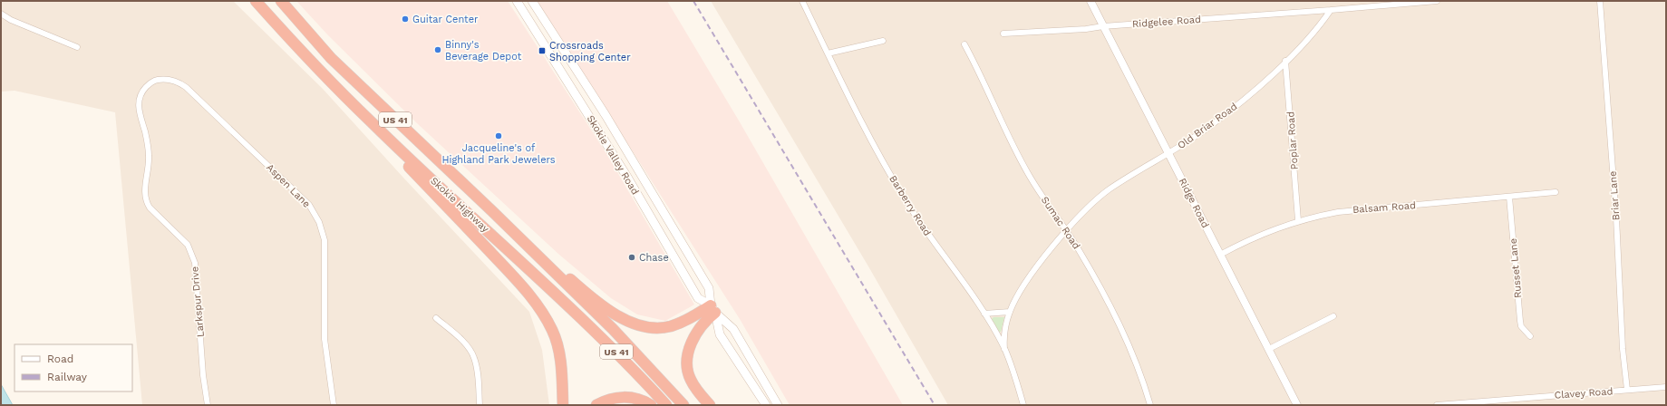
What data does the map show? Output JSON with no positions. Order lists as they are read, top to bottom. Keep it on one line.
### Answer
{"streets":{"highway":["US 41","Skokie Highway"],"main road":["Skokie Valley Road"],"street":["Ridgelee Road","Old Briar Road","Poplar Road","Aspen Lane","Briar Lane","Ridge Road","Barberry Road","Balsam Road","Sumac Road","Russet Lane","Larkspur Drive","Clavey Road"]},"crossings":[["Ridgelee Road","Old Briar Road"],["Ridgelee Road","Ridge Road"],["Old Briar Road","Poplar Road"],["Old Briar Road","Ridge Road"],["Old Briar Road","Barberry Road"],["Old Briar Road","Sumac Road"],["Poplar Road","Balsam Road"],["Aspen Lane","Larkspur Drive"],["Briar Lane","Clavey Road"],["Ridge Road","Balsam Road"],["Balsam Road","Russet Lane"]],"places":{"other":["Guitar Center","Binny's Beverage Depot","Jacqueline's of Highland Park Jewelers","Chase"],"transit":["Crossroads Shopping Center"]},"legend":["Road","Railway"]}
